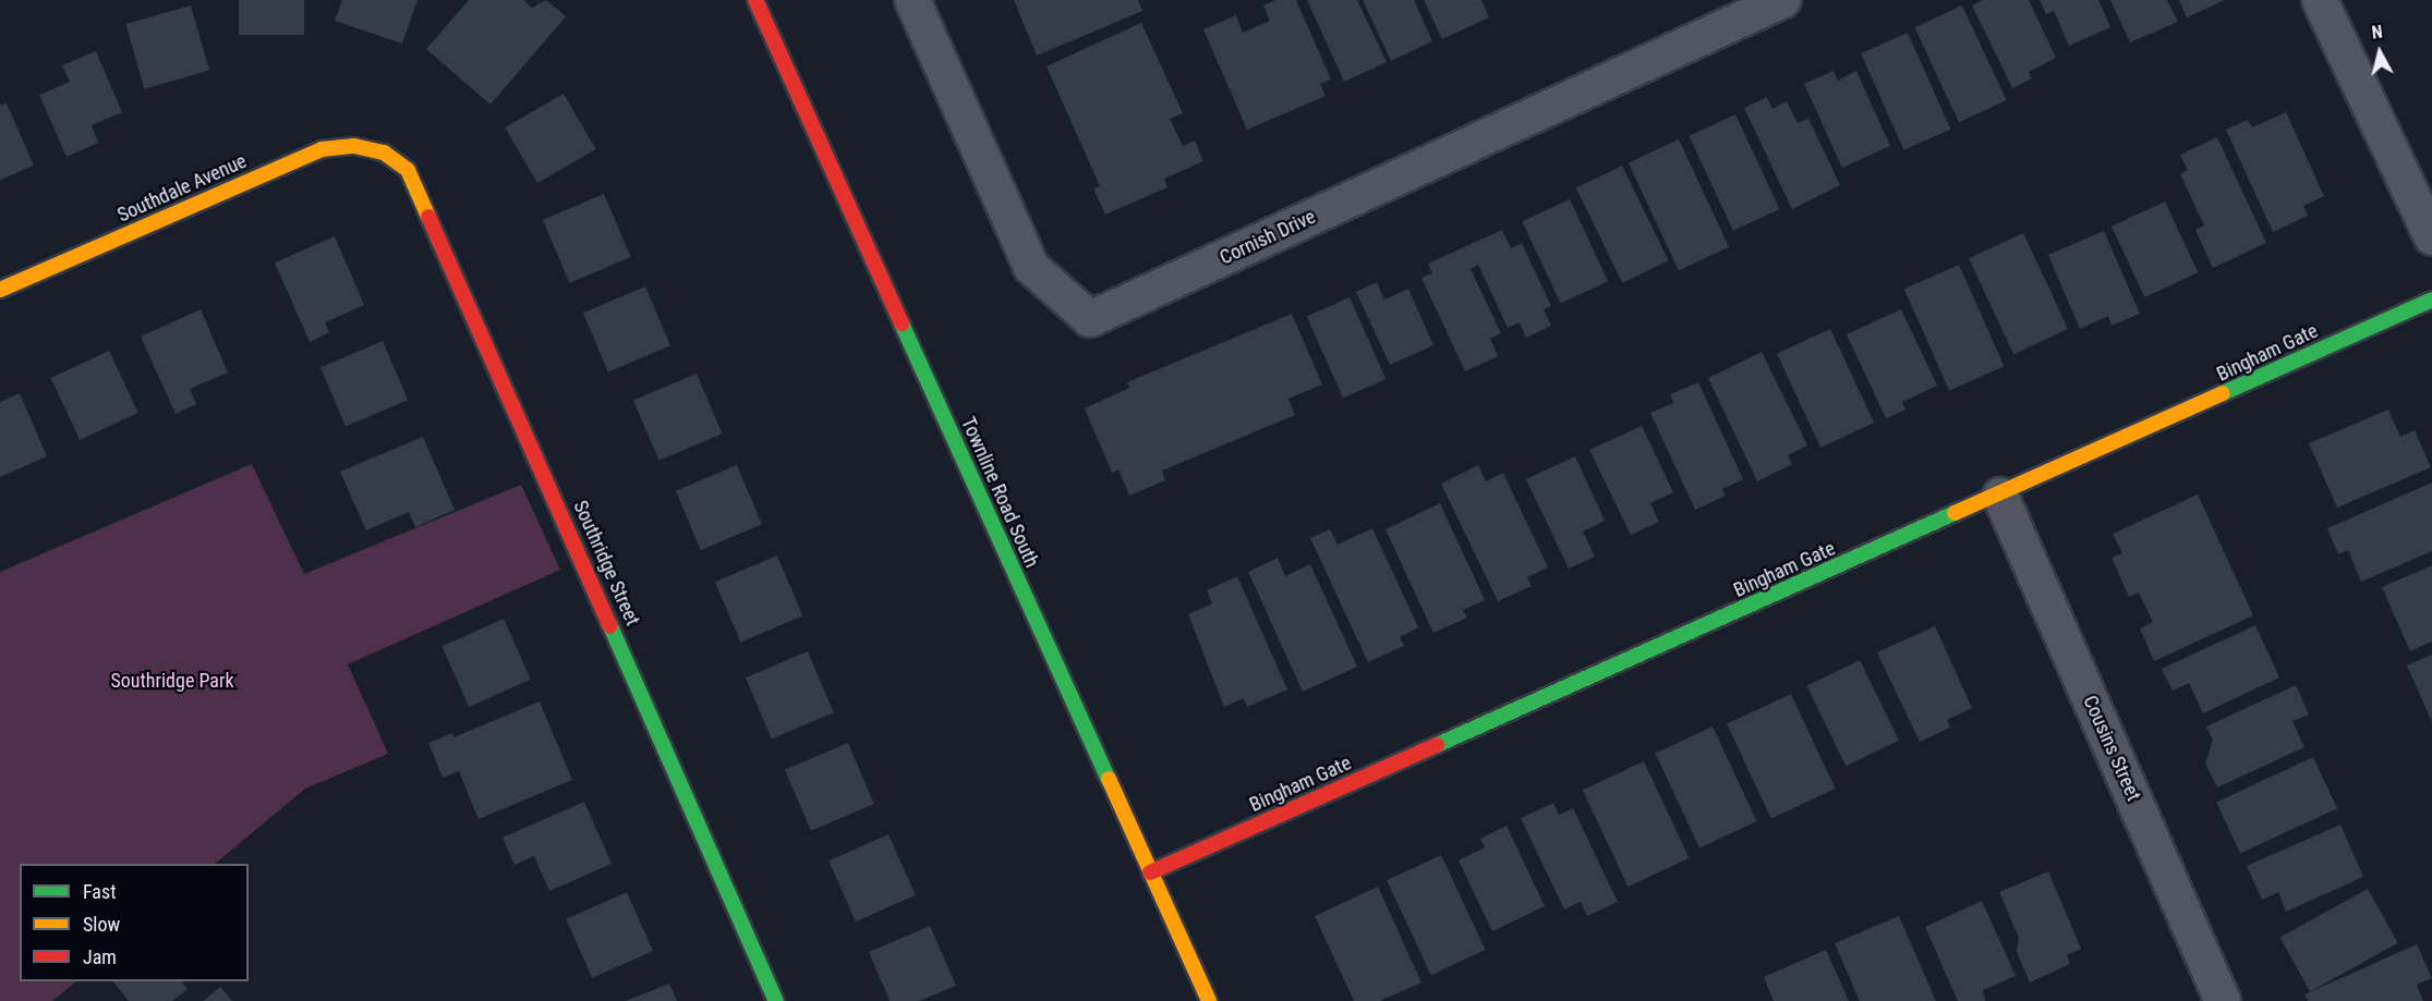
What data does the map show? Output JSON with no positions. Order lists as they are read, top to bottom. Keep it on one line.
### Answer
{"streets":{"street":["Southdale Avenue","Cornish Drive","Bingham Gate","Townline Road South","Southridge Street","Cousins Street"]},"crossings":[["Southdale Avenue","Southridge Street"],["Bingham Gate","Townline Road South"],["Bingham Gate","Cousins Street"]],"parks":["Southridge Park"],"legend":["Fast","Slow","Jam"],"north":"top"}
